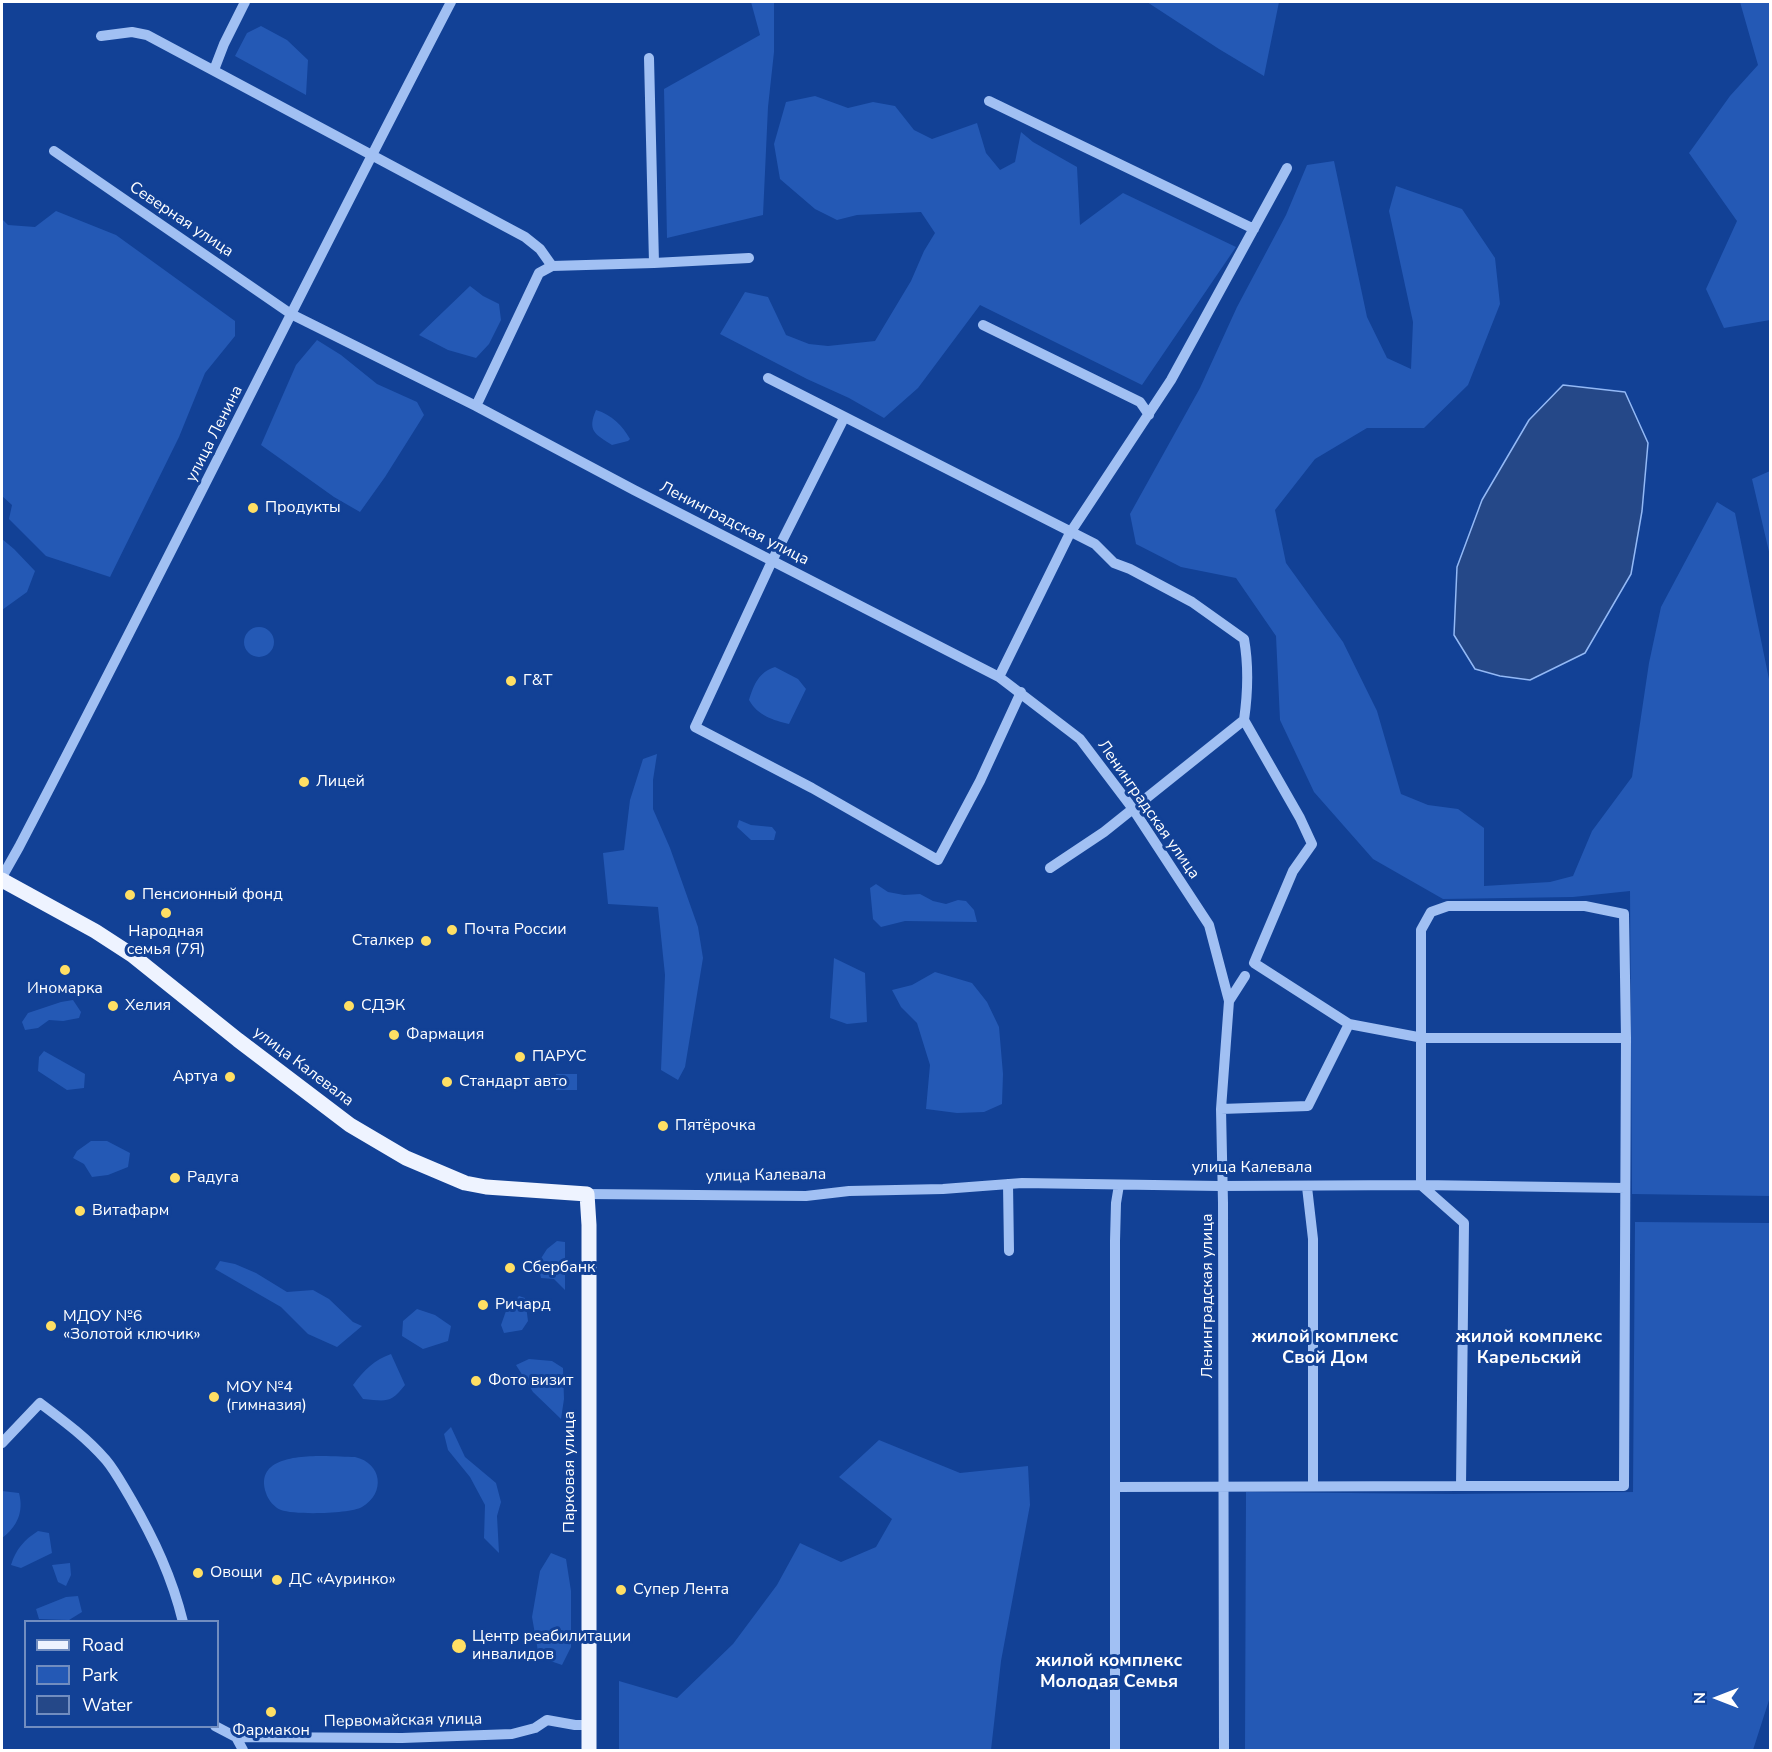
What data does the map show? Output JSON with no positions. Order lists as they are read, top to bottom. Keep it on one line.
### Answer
{"streets":{"main road":["улица Калевала","Парковая улица"],"street":["Северная улица","улица Ленина","Ленинградская улица","Первомайская улица"]},"crossings":[["Северная улица","улица Ленина"],["Северная улица","Ленинградская улица"],["улица Ленина","Ленинградская улица"],["улица Ленина","улица Калевала"],["Ленинградская улица","улица Калевала"],["улица Калевала","Парковая улица"],["Парковая улица","Первомайская улица"]],"districts":["жилой комплекс Свой Дом","жилой комплекс Карельский","жилой комплекс Молодая Семья"],"places":["Продукты","Г&Т","Лицей","Пенсионный фонд","Народная семья (7Я)","Почта России","Сталкер","Иномарка","Хелия","СДЭК","Фармация","ПАРУС","Артуа","Стандарт авто","Пятёрочка","Радуга","Витафарм","Сбербанк","Ричард","МДОУ №6 «Золотой ключик»","Фото визит","МОУ №4 (гимназия)","Овощи","ДС «Ауринко»","Супер Лента","Центр реабилитации инвалидов","Фармакон"],"legend":["Road","Park","Water"],"north":"left"}
